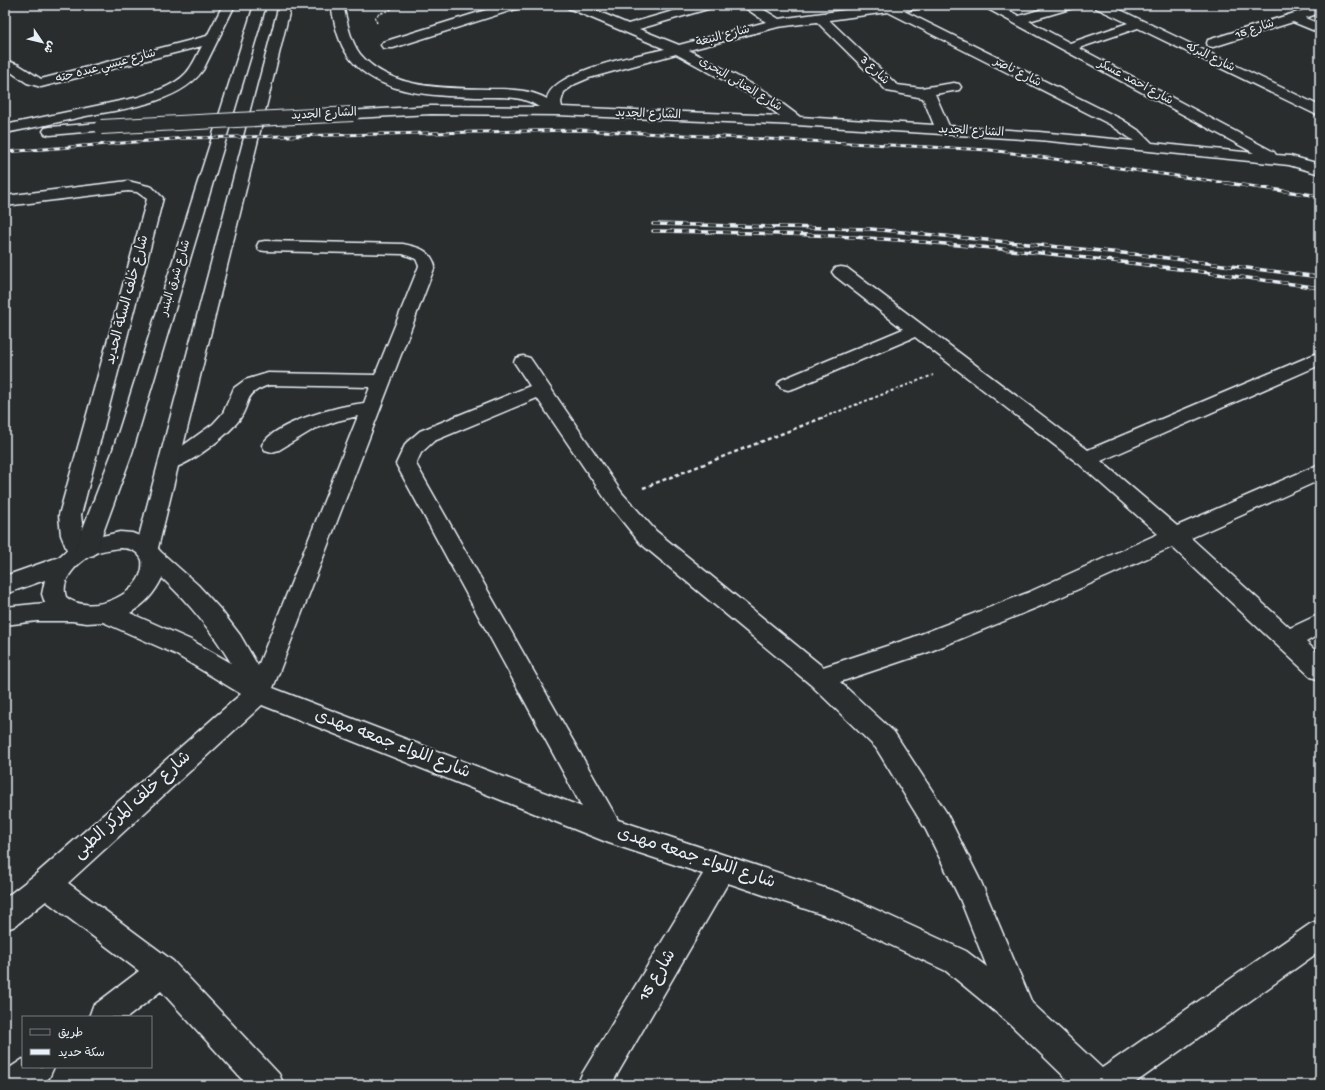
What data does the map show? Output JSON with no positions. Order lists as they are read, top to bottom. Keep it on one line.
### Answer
{"streets":{"street":["شارع 15","شارع النبغة","شارع البركه","شارع عيسي عبده حته","شارع 3","شارع ناصر","شارع احمد عسكر","شارع العنانى البحرى","الشارع الجديد","شارع شرق البندر","شارع خلف السكة الحديد","شارع اللواء جمعه مهدى","شارع خلف المركز الطبى"]},"crossings":[["شارع 15","شارع البركه"],["شارع 15","شارع اللواء جمعه مهدى"],["شارع النبغة","شارع 3"],["شارع النبغة","شارع ناصر"],["شارع النبغة","شارع العنانى البحرى"],["شارع النبغة","الشارع الجديد"],["شارع ناصر","الشارع الجديد"],["شارع احمد عسكر","الشارع الجديد"],["شارع العنانى البحرى","الشارع الجديد"],["شارع شرق البندر","شارع خلف السكة الحديد"],["شارع شرق البندر","شارع اللواء جمعه مهدى"],["شارع خلف السكة الحديد","شارع اللواء جمعه مهدى"],["شارع اللواء جمعه مهدى","شارع خلف المركز الطبى"]],"legend":["طريق","سكة حديد"],"north":"bottom right"}
